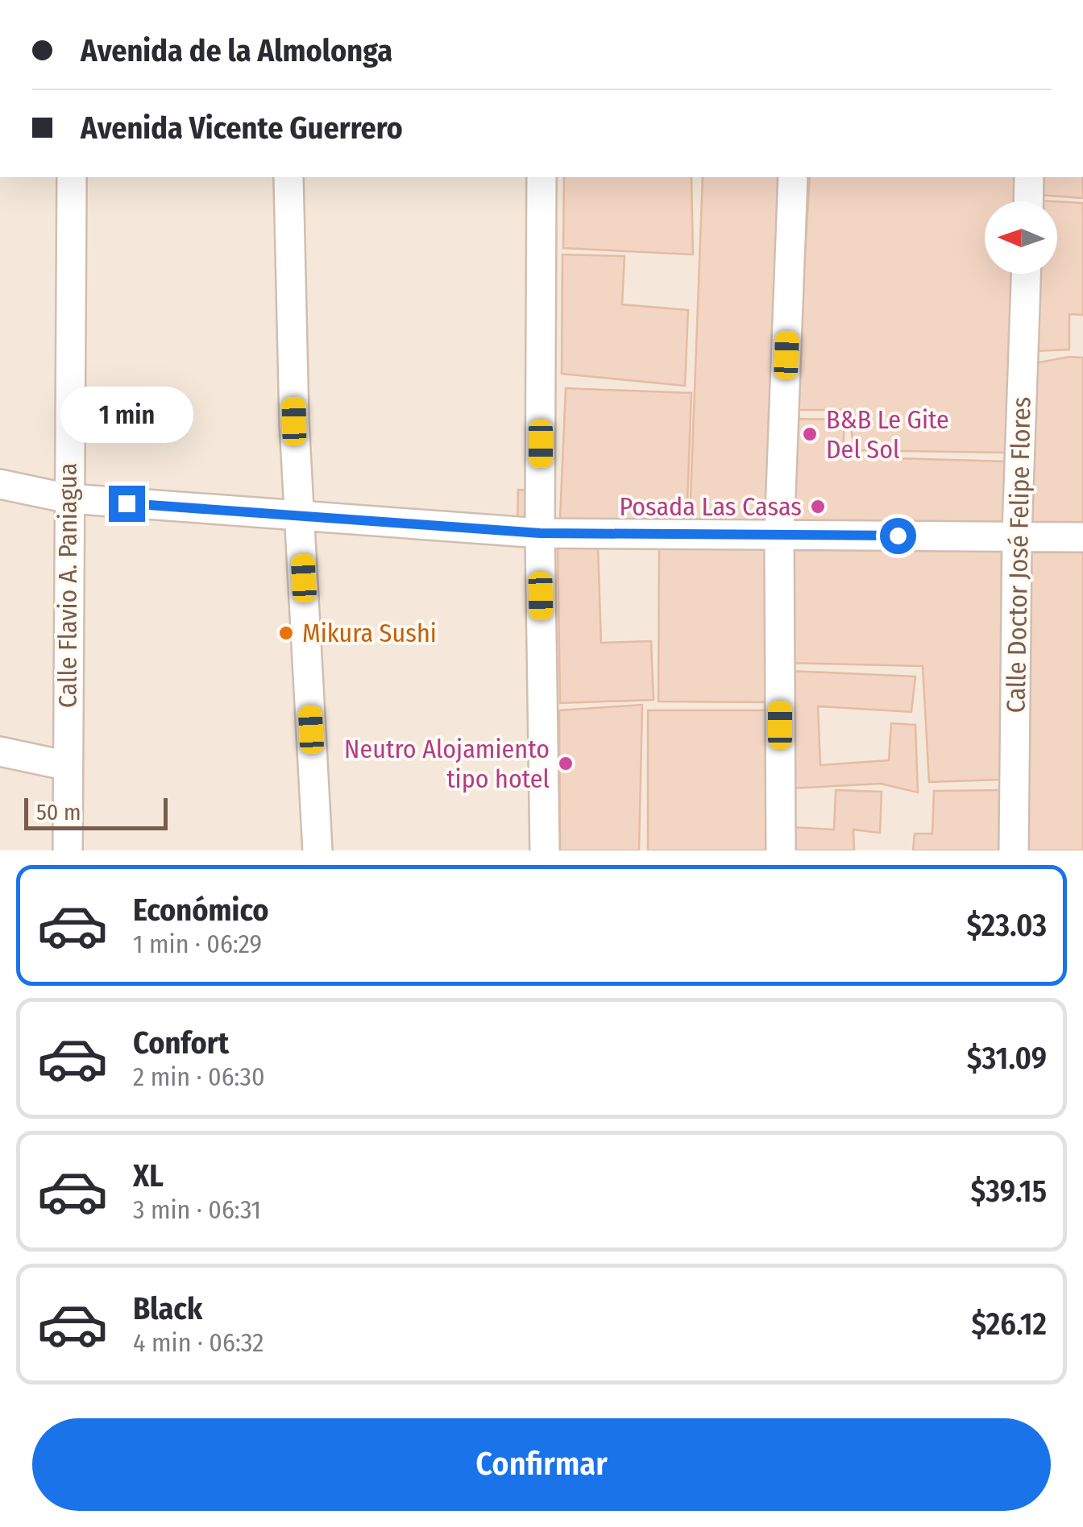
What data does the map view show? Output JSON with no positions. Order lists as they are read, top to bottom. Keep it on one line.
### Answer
{"streets":{"street":["Calle Doctor José Felipe Flores","Calle Flavio A. Paniagua"]},"places":["B&B Le Gite Del Sol","Posada Las Casas","Mikura Sushi","Neutro Alojamiento tipo hotel"],"scale_bar":"50 m","north":"left","page":{"banner":["Avenida de la Almolonga","Avenida Vicente Guerrero"],"bubble":"1 min","scale":"50 m","list":[{"name":"Económico","note":"1 min · 06:29","value":"$23.03"},{"name":"Confort","note":"2 min · 06:30","value":"$31.09"},{"name":"XL","note":"3 min · 06:31","value":"$39.15"},{"name":"Black","note":"4 min · 06:32","value":"$26.12"}],"buttons":"Confirmar"}}
